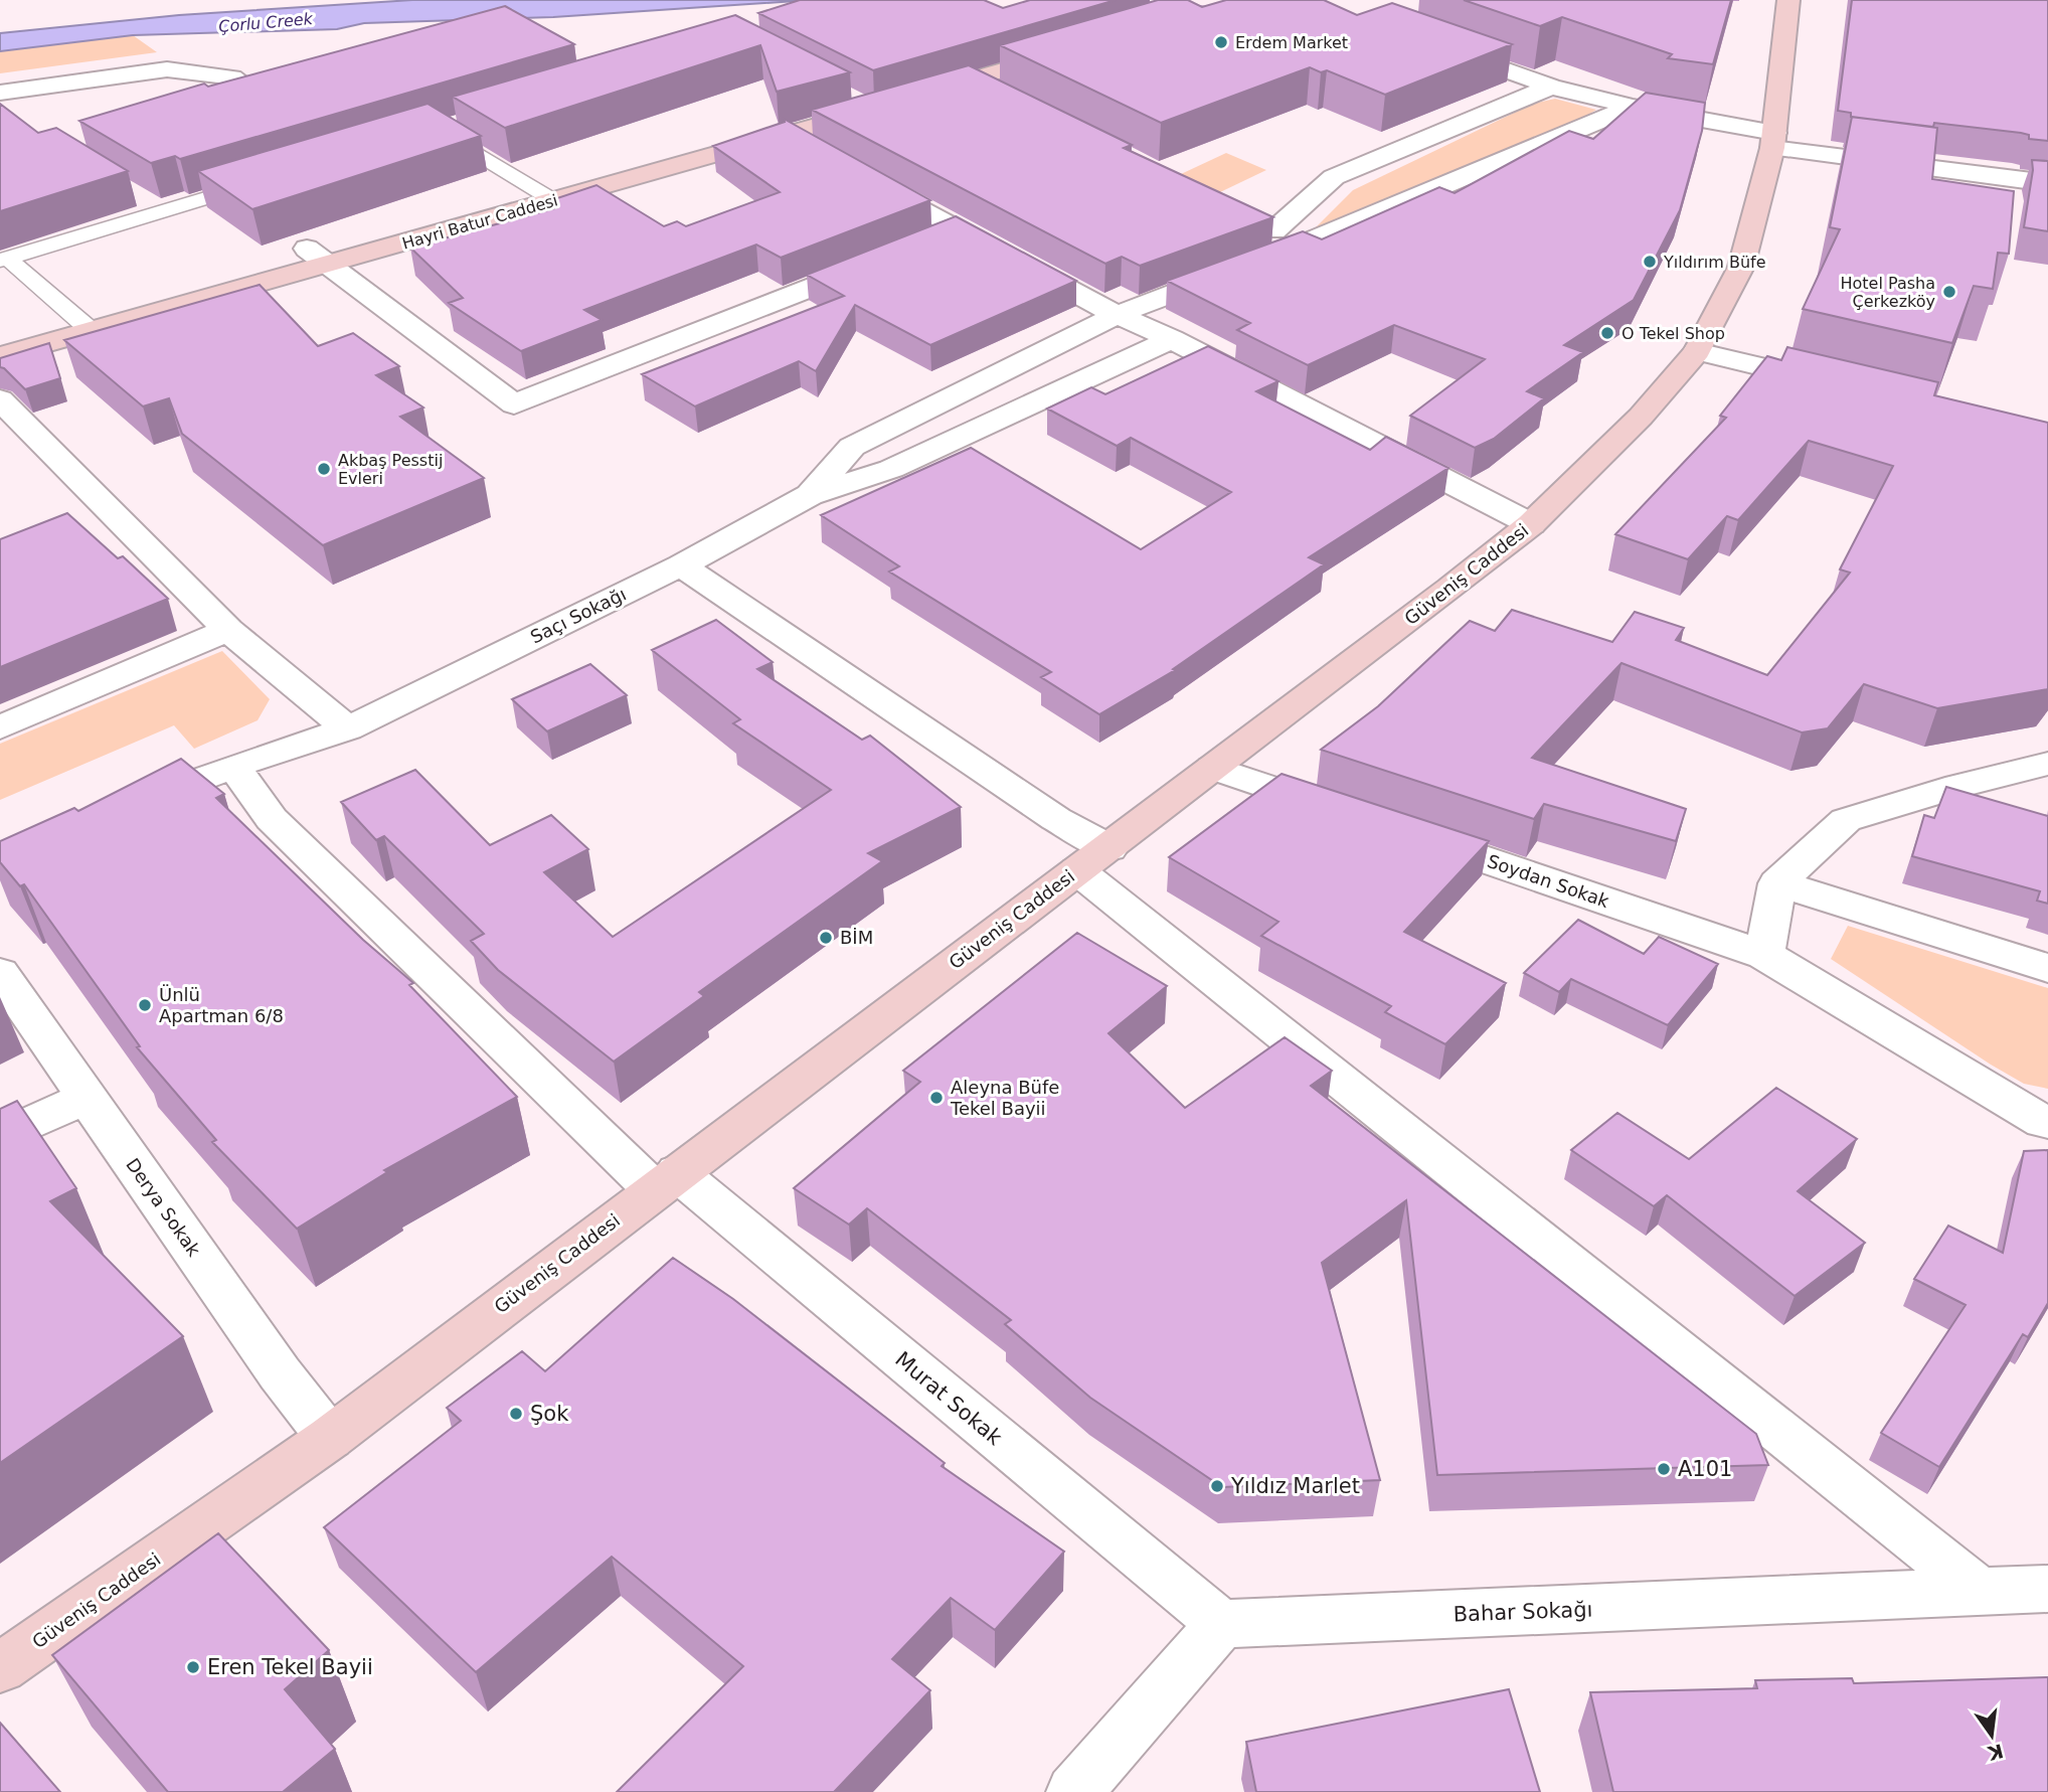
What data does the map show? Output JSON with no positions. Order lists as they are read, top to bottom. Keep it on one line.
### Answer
{"streets":{"street":["Hayri Batur Caddesi","Güveniş Caddesi","Saçı Sokağı","Soydan Sokak","Derya Sokak","Murat Sokak","Bahar Sokağı"]},"crossings":[["Güveniş Caddesi","Derya Sokak"],["Güveniş Caddesi","Murat Sokak"],["Saçı Sokağı","Murat Sokak"],["Murat Sokak","Bahar Sokağı"]],"water":["Çorlu Creek"],"places":["Erdem Market","Yıldırım Büfe","Hotel Pasha Çerkezköy","O Tekel Shop","Akbaş Pesstij Evleri","BİM","Ünlü Apartman 6/8","Aleyna Büfe Tekel Bayii","Şok","A101","Yıldız Marlet","Eren Tekel Bayii"],"north":"bottom"}
